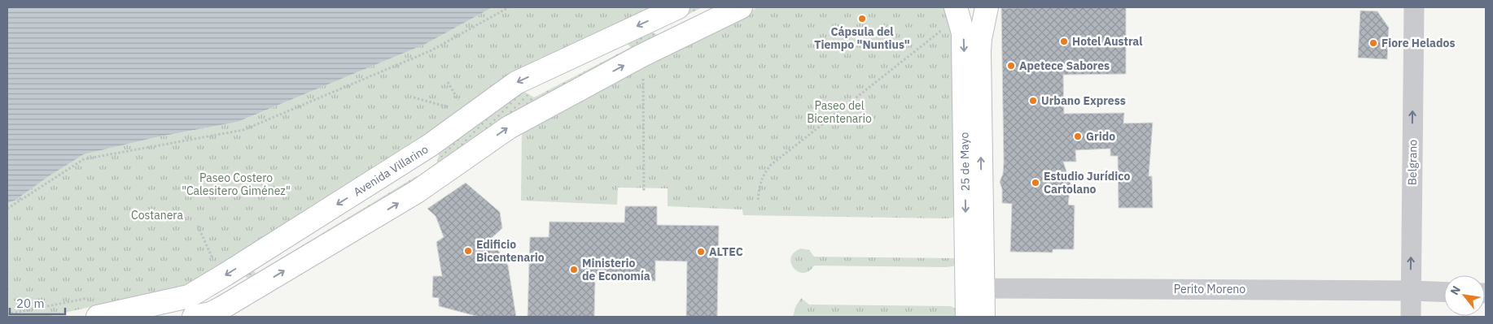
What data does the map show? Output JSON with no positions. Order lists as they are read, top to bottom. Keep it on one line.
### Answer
{"streets":{"main road":["25 de Mayo","Avenida Villarino"],"street":["Belgrano","Perito Moreno"]},"crossings":[["25 de Mayo","Perito Moreno"],["Belgrano","Perito Moreno"]],"one_way":["Belgrano"],"parks":["Paseo del Bicentenario","Paseo Costero \"Calesitero Giménez\"","Costanera"],"places":["Cápsula del Tiempo \"Nuntius\"","Hotel Austral","Fiore Helados","Apetece Sabores","Urbano Express","Grido","Estudio Jurídico Cartolano","Edificio Bicentenario","ALTEC","Ministerio de Economía"],"scale_bar":"20 m","north":"top left"}
